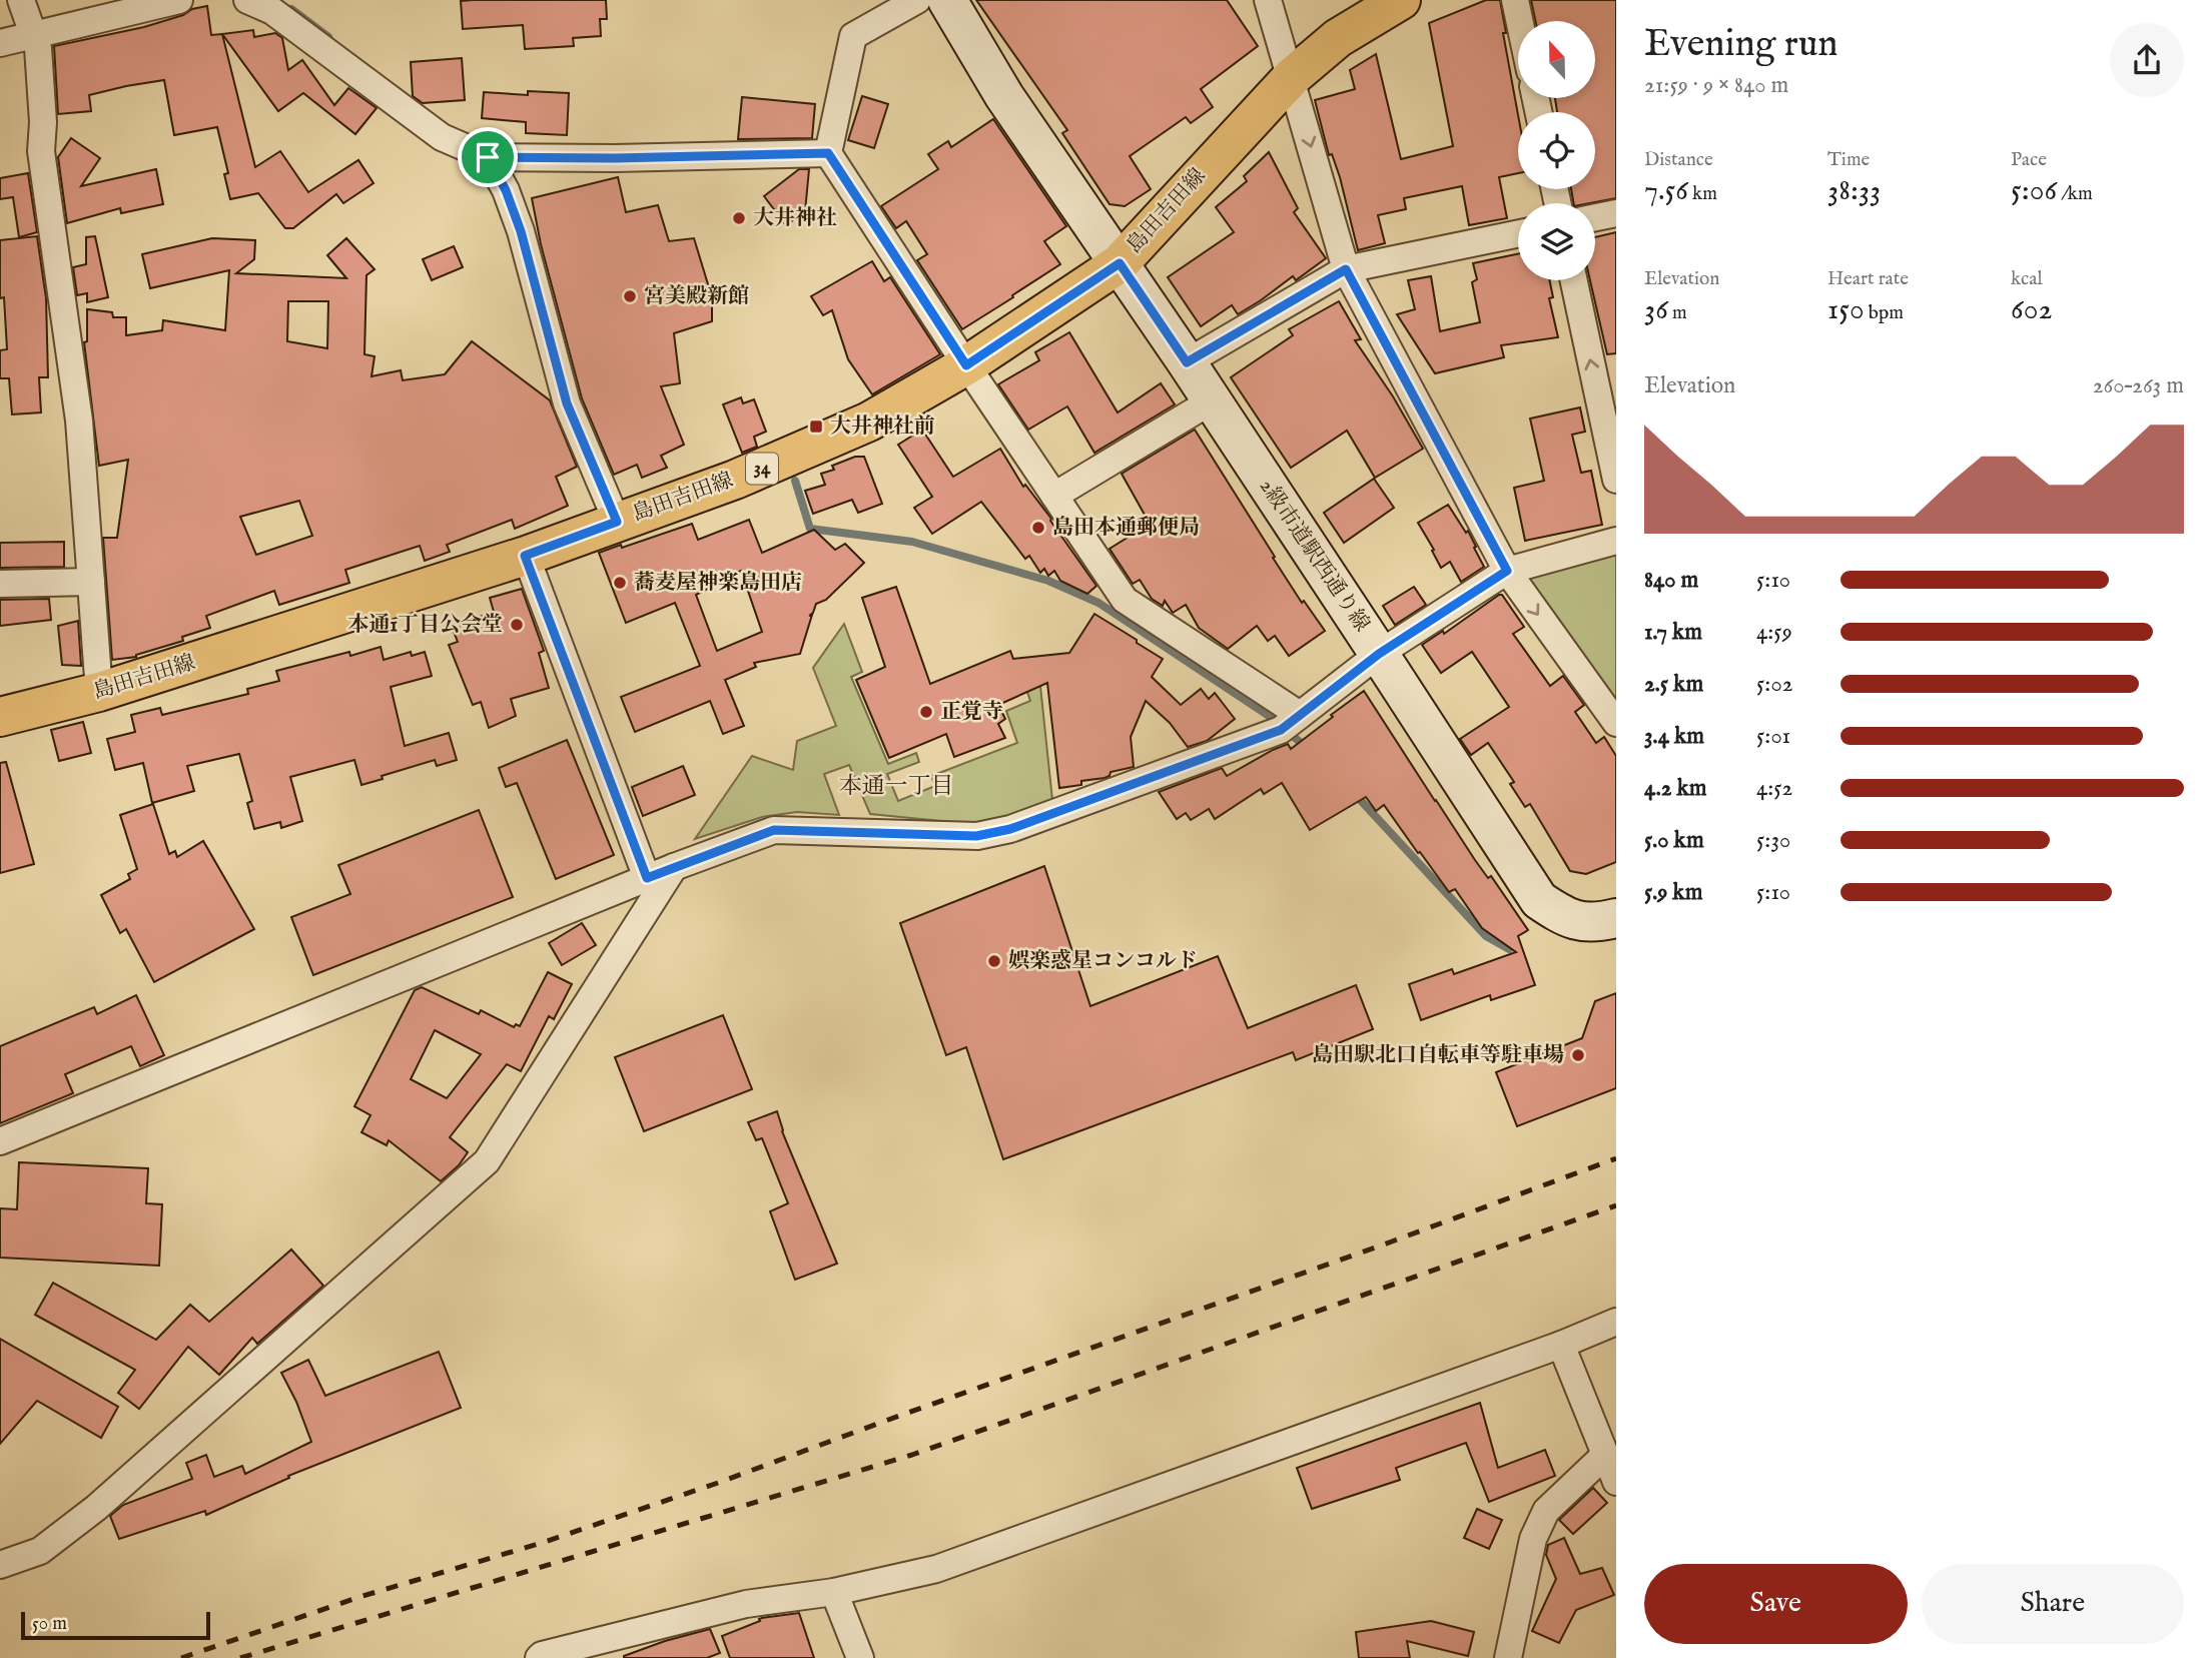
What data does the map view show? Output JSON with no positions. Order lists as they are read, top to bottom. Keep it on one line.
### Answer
{"streets":{"main road":["島田吉田線","34"],"street":["2級市道駅西通り線"]},"crossings":[["島田吉田線","2級市道駅西通り線"]],"districts":["本通一丁目"],"places":{"other":["大井神社","宮美殿新館","島田本通郵便局","蕎麦屋神楽島田店","本通1丁目公会堂","正覚寺","娯楽惑星コンコルド","島田駅北口自転車等駐車場"],"transit":["大井神社前"]},"scale_bar":"50 m","north":"top","page":{"heading":["Evening run","21:59 · 9 × 840 m"],"stats":[["Distance","7.56 km"],["Time","38:33"],["Pace","5:06 /km"],["Elevation","36 m"],["Heart rate","150 bpm"],["kcal","602"]],"chart":["Elevation","260–263 m"],"list":[{"name":"840 m","note":"5:10"},{"name":"1.7 km","note":"4:59"},{"name":"2.5 km","note":"5:02"},{"name":"3.4 km","note":"5:01"},{"name":"4.2 km","note":"4:52"},{"name":"5.0 km","note":"5:30"},{"name":"5.9 km","note":"5:10"}],"buttons":["Save","Share"],"scale":"50 m"}}
